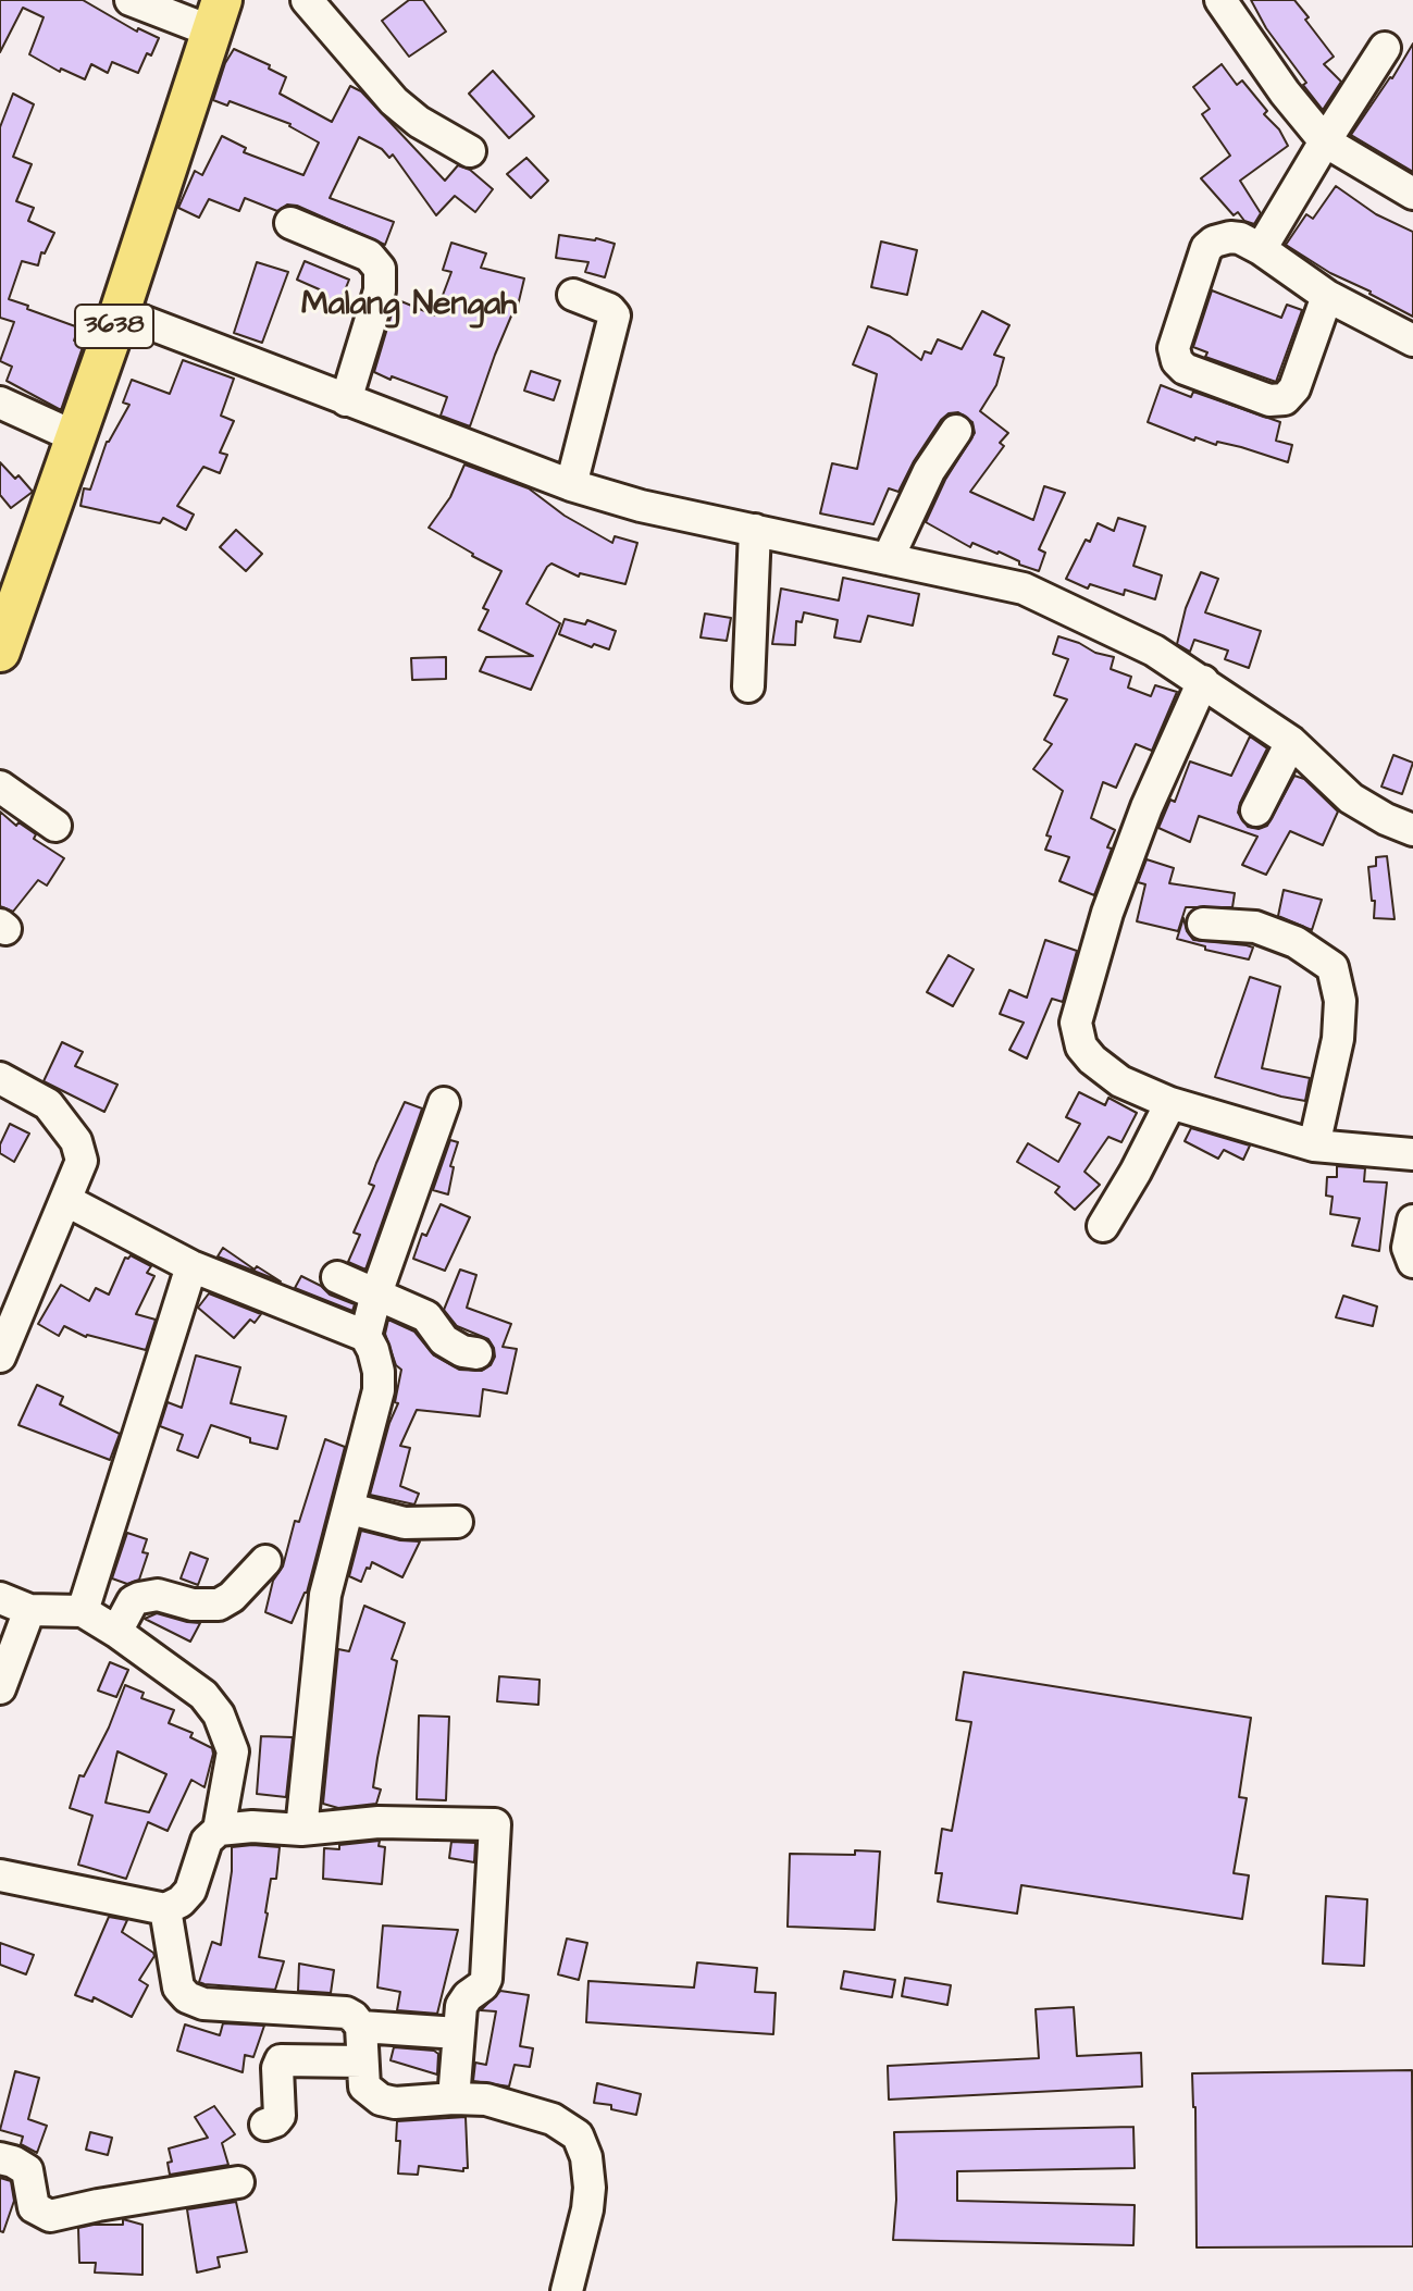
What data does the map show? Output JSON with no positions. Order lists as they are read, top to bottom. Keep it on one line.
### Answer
{"streets":{"main road":["3638"]},"districts":["Malang Nengah"]}
